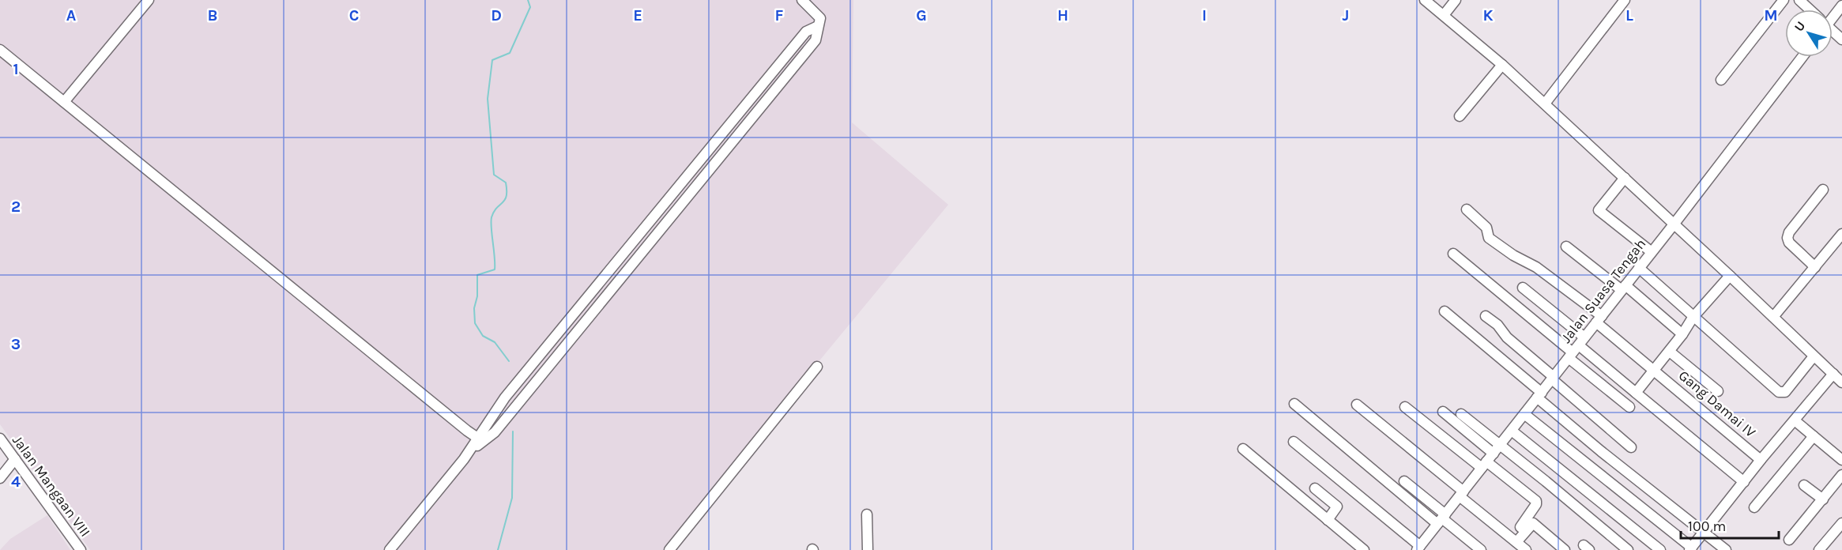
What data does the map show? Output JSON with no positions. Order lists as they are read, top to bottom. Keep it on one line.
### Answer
{"streets":{"street":["Jalan Suasa Tengah","Gang Damai IV","Jalan Mangaan VIII"]},"crossings":[["Jalan Suasa Tengah","Gang Damai IV"]],"scale_bar":"100 m","north":"top left","grid":{"columns":["A","B","C","D","E","F","G","H","I","J","K","L","M"],"rows":["1","2","3","4"]}}
